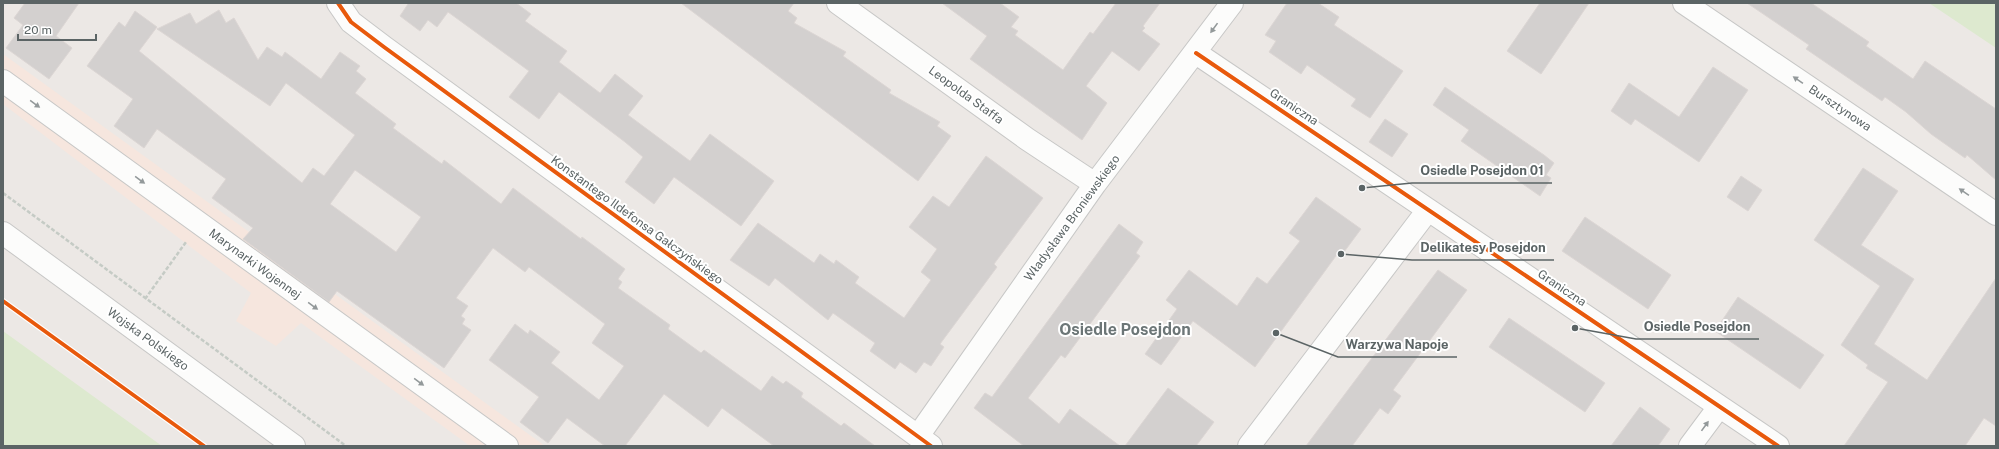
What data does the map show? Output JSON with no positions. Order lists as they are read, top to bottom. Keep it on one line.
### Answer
{"streets":{"street":["Leopolda Staffa","Graniczna","Bursztynowa","Władysława Broniewskiego","Konstantego Ildefonsa Gałczyńskiego","Marynarki Wojennej","Wojska Polskiego"]},"crossings":[["Leopolda Staffa","Władysława Broniewskiego"],["Graniczna","Władysława Broniewskiego"],["Władysława Broniewskiego","Konstantego Ildefonsa Gałczyńskiego"]],"one_way":["Bursztynowa","Marynarki Wojennej"],"districts":["Osiedle Posejdon"],"places":["Osiedle Posejdon 01","Delikatesy Posejdon","Osiedle Posejdon","Warzywa Napoje"],"scale_bar":"20 m"}
